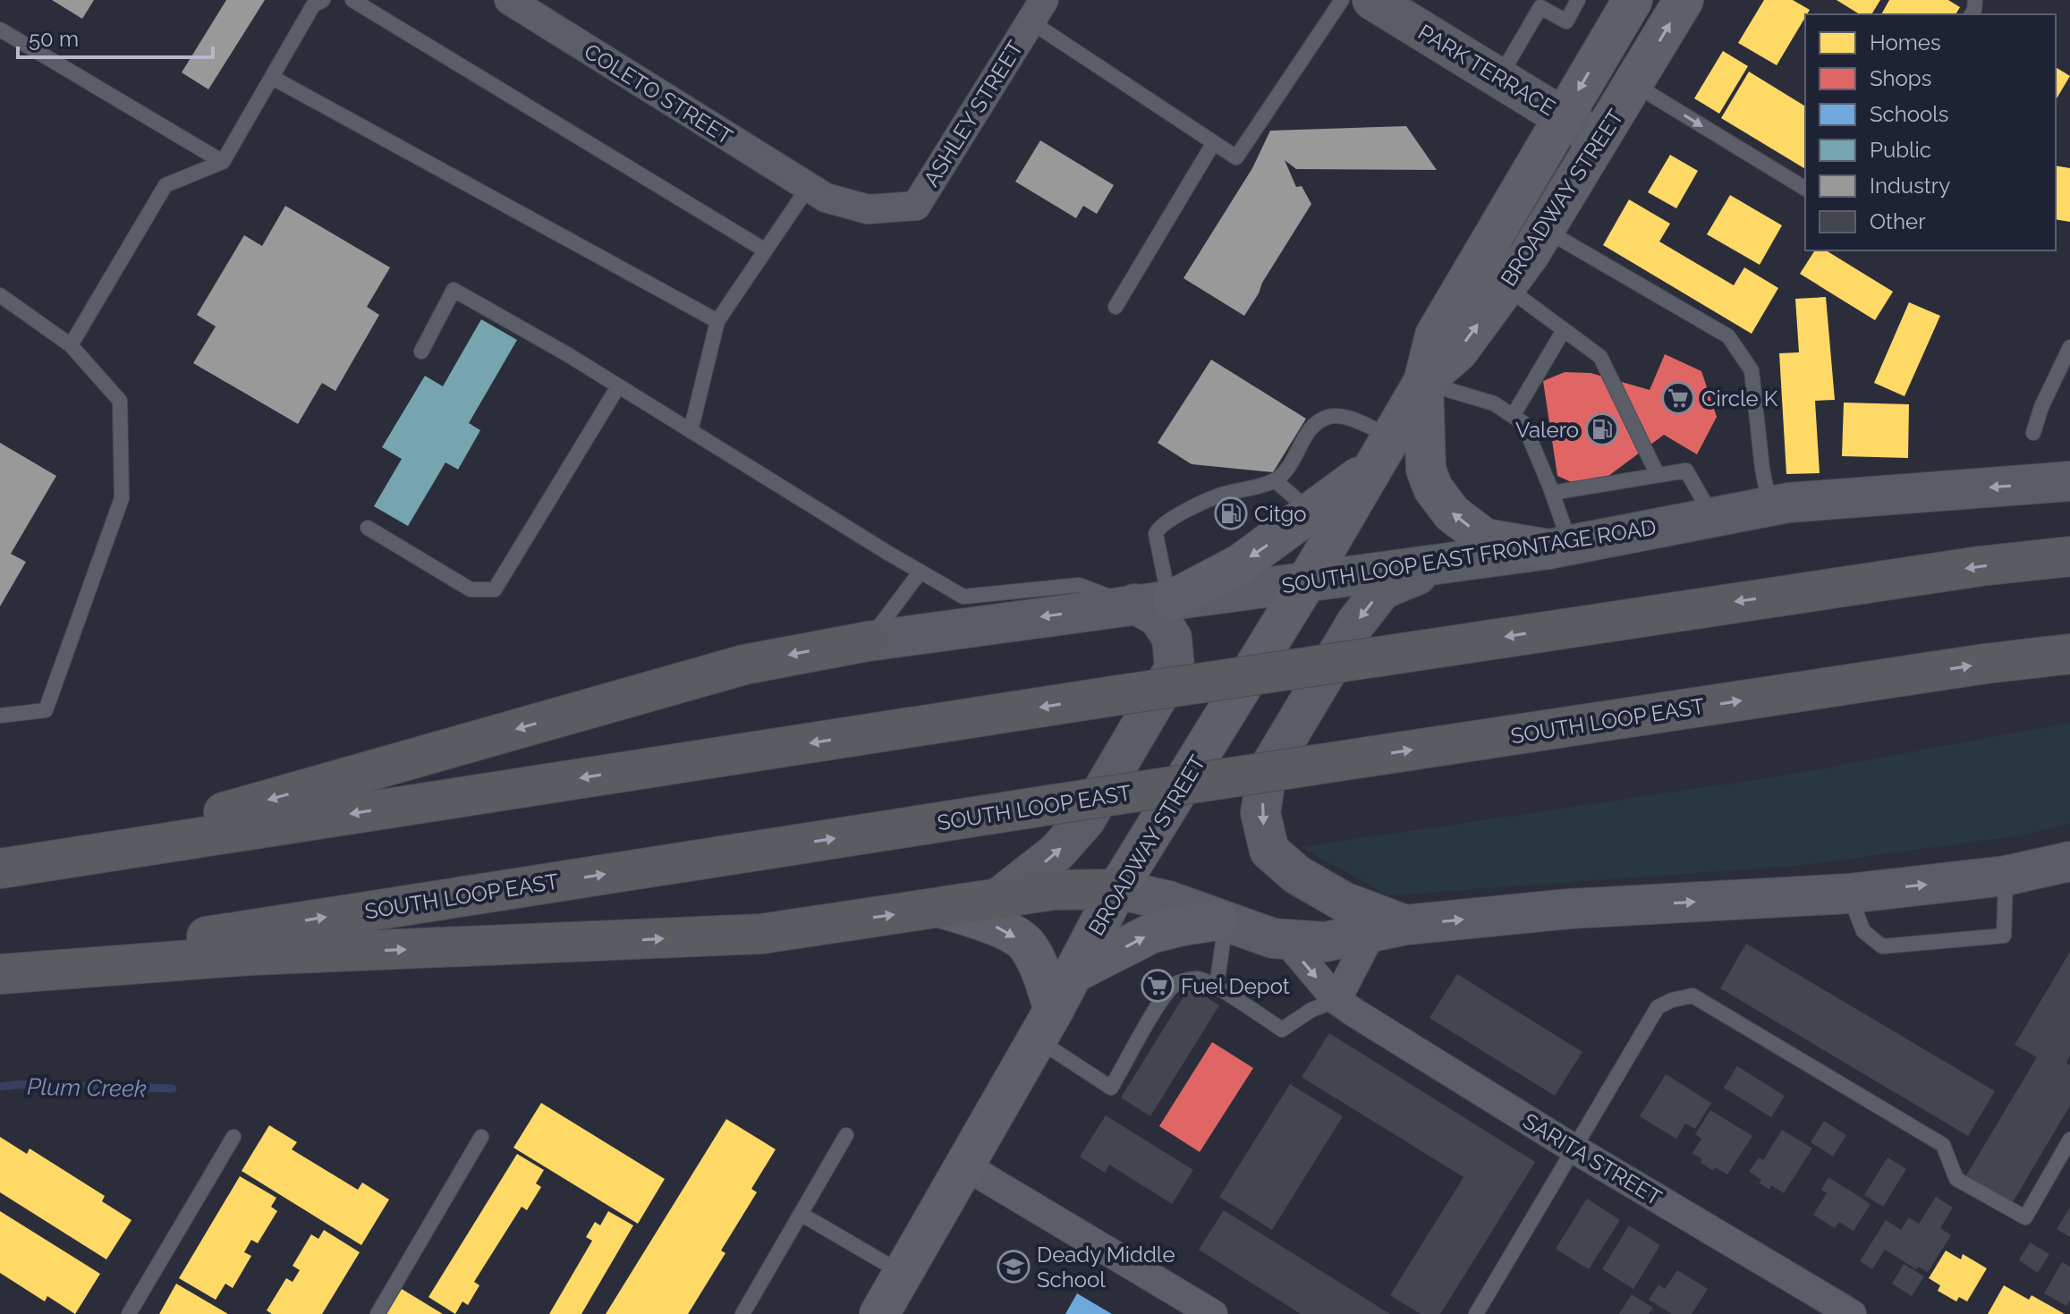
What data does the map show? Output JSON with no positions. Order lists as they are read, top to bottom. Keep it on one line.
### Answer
{"streets":{"highway":["SOUTH LOOP EAST"],"main road":["PARK TERRACE","BROADWAY STREET","SOUTH LOOP EAST FRONTAGE ROAD"],"street":["COLETO STREET","ASHLEY STREET","SARITA STREET"]},"crossings":[["PARK TERRACE","BROADWAY STREET"],["COLETO STREET","ASHLEY STREET"],["BROADWAY STREET","SOUTH LOOP EAST FRONTAGE ROAD"]],"one_way":["SOUTH LOOP EAST FRONTAGE ROAD"],"water":["Plum Creek"],"places":{"supermarket":["Circle K","Fuel Depot"],"fuel station":["Valero","Citgo"],"school or university":["Deady Middle School"]},"legend":["Homes","Shops","Schools","Public","Industry","Other"],"scale_bar":"50 m"}
